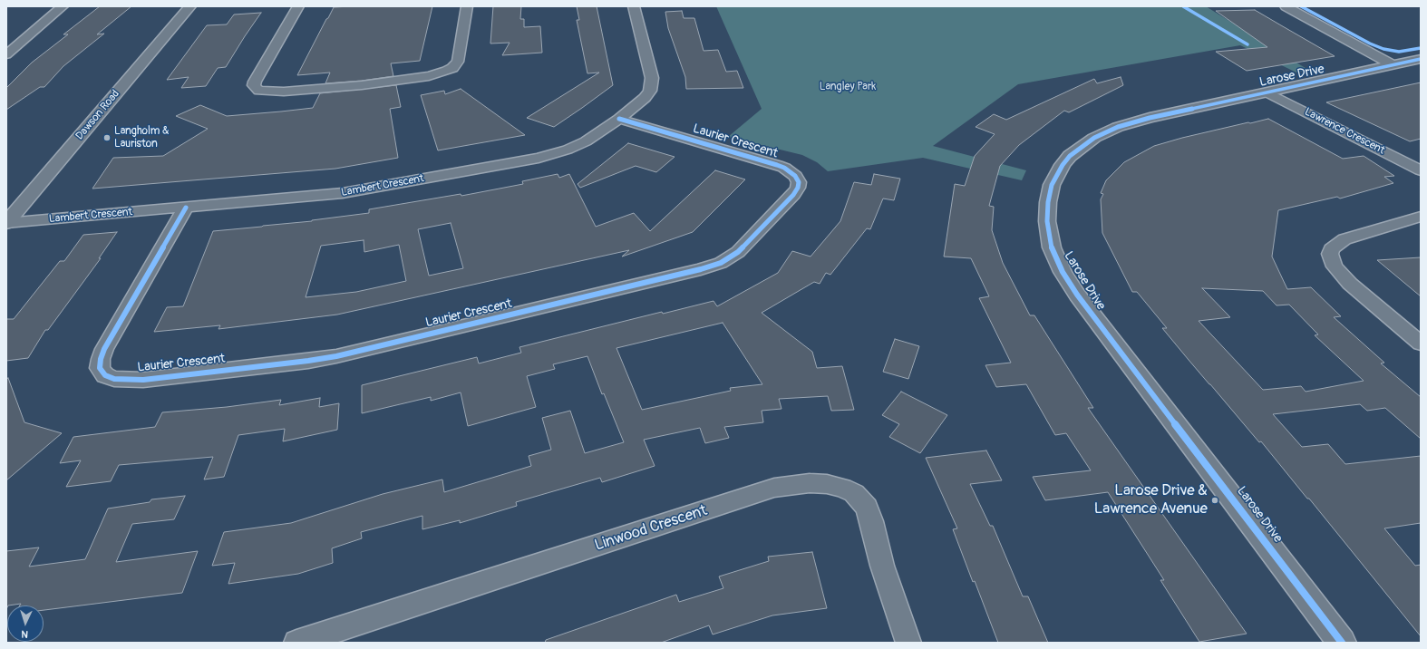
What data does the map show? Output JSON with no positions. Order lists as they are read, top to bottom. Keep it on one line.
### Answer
{"streets":{"street":["Larose Drive","Dawson Road","Lawrence Crescent","Laurier Crescent","Lambert Crescent","Linwood Crescent"]},"crossings":[["Larose Drive","Lawrence Crescent"],["Dawson Road","Lambert Crescent"],["Laurier Crescent","Lambert Crescent"]],"parks":["Langley Park"],"places":["Langholm & Lauriston","Larose Drive & Lawrence Avenue"],"north":"bottom"}
